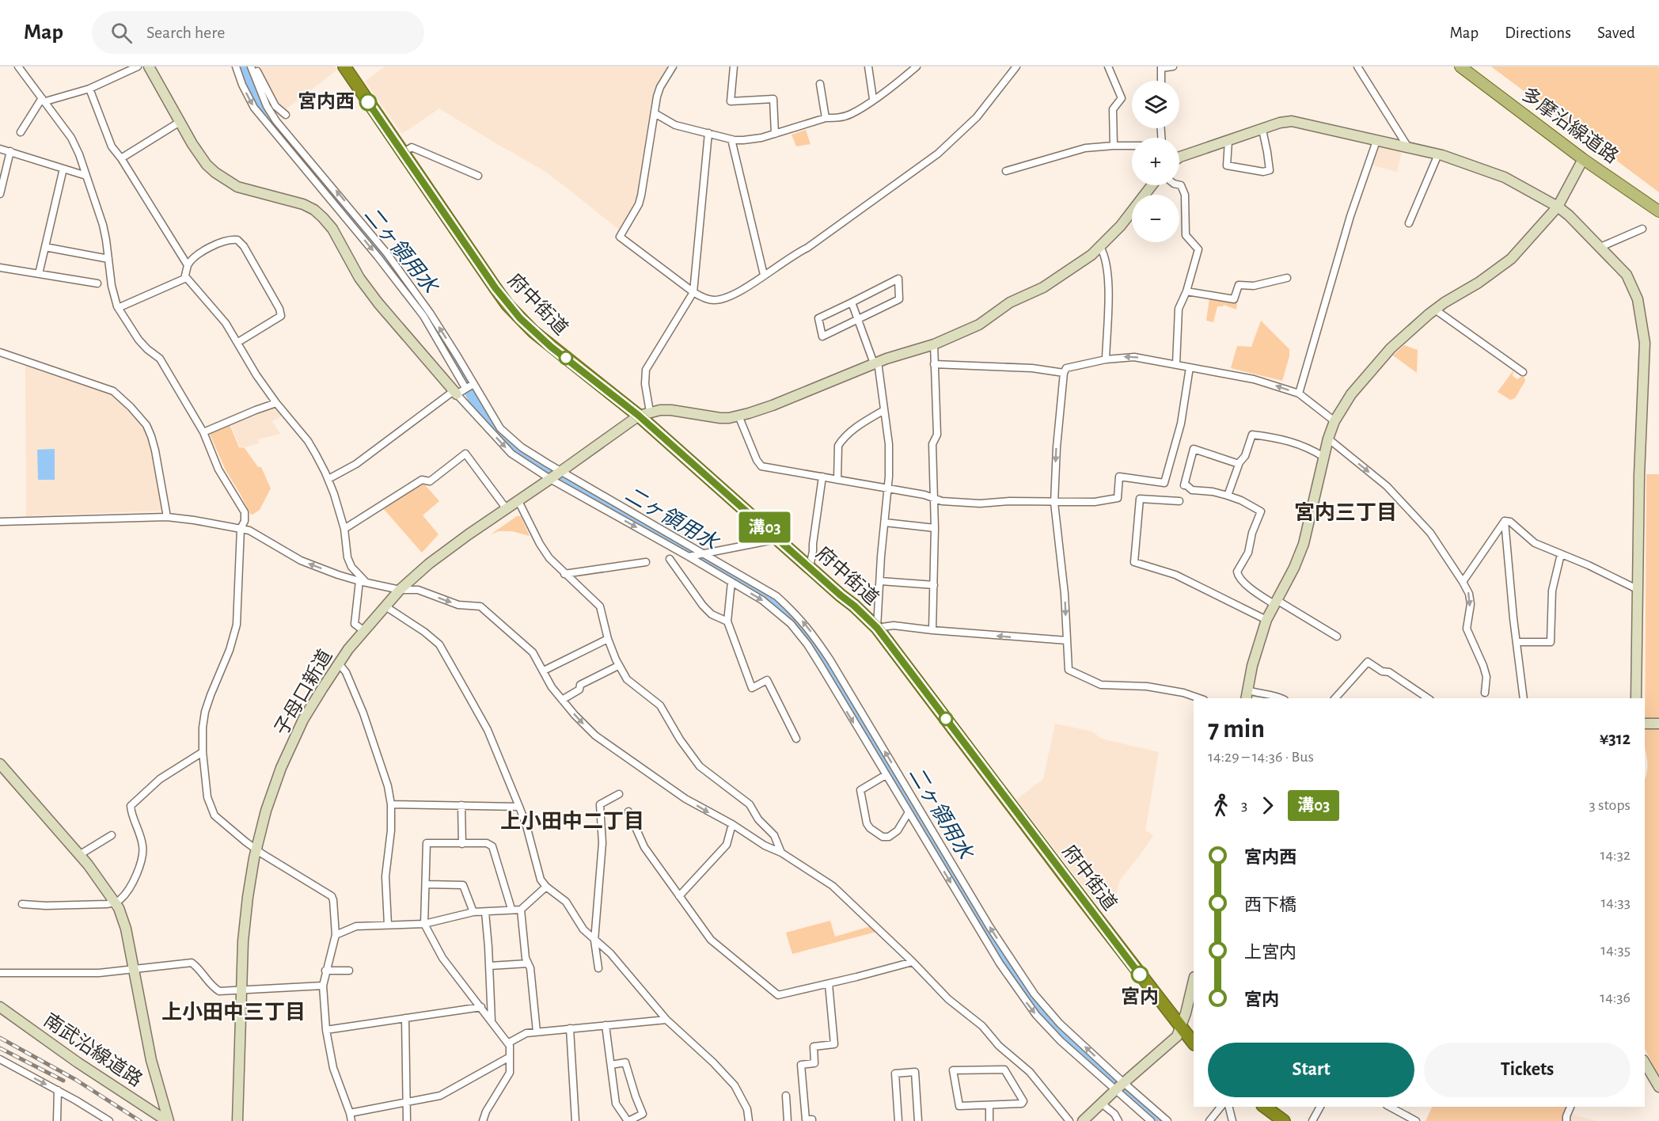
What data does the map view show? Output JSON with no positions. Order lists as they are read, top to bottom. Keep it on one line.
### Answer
{"streets":{"highway":["府中街道"],"main road":["多摩沿線道路"],"street":["子母口新道","南武沿線道路"]},"crossings":[["府中街道","子母口新道"]],"districts":["宮内三丁目","上小田中二丁目","上小田中三丁目"],"water":["二ヶ領用水"],"places":["宮内西","宮内"],"lines":["bus line 溝03"],"page":{"header":"Map","search":"Search here","nav":["Map","Directions","Saved"],"on_map":"溝03","map_buttons":["+","−"],"heading":["7 min","14:29 – 14:36 · Bus","¥312"],"legs":["3","溝03","3 stops"],"list":[{"name":"宮内西","value":"14:32"},{"name":"西下橋","value":"14:33"},{"name":"上宮内","value":"14:35"},{"name":"宮内","value":"14:36"}],"buttons":["Start","Tickets"]}}
